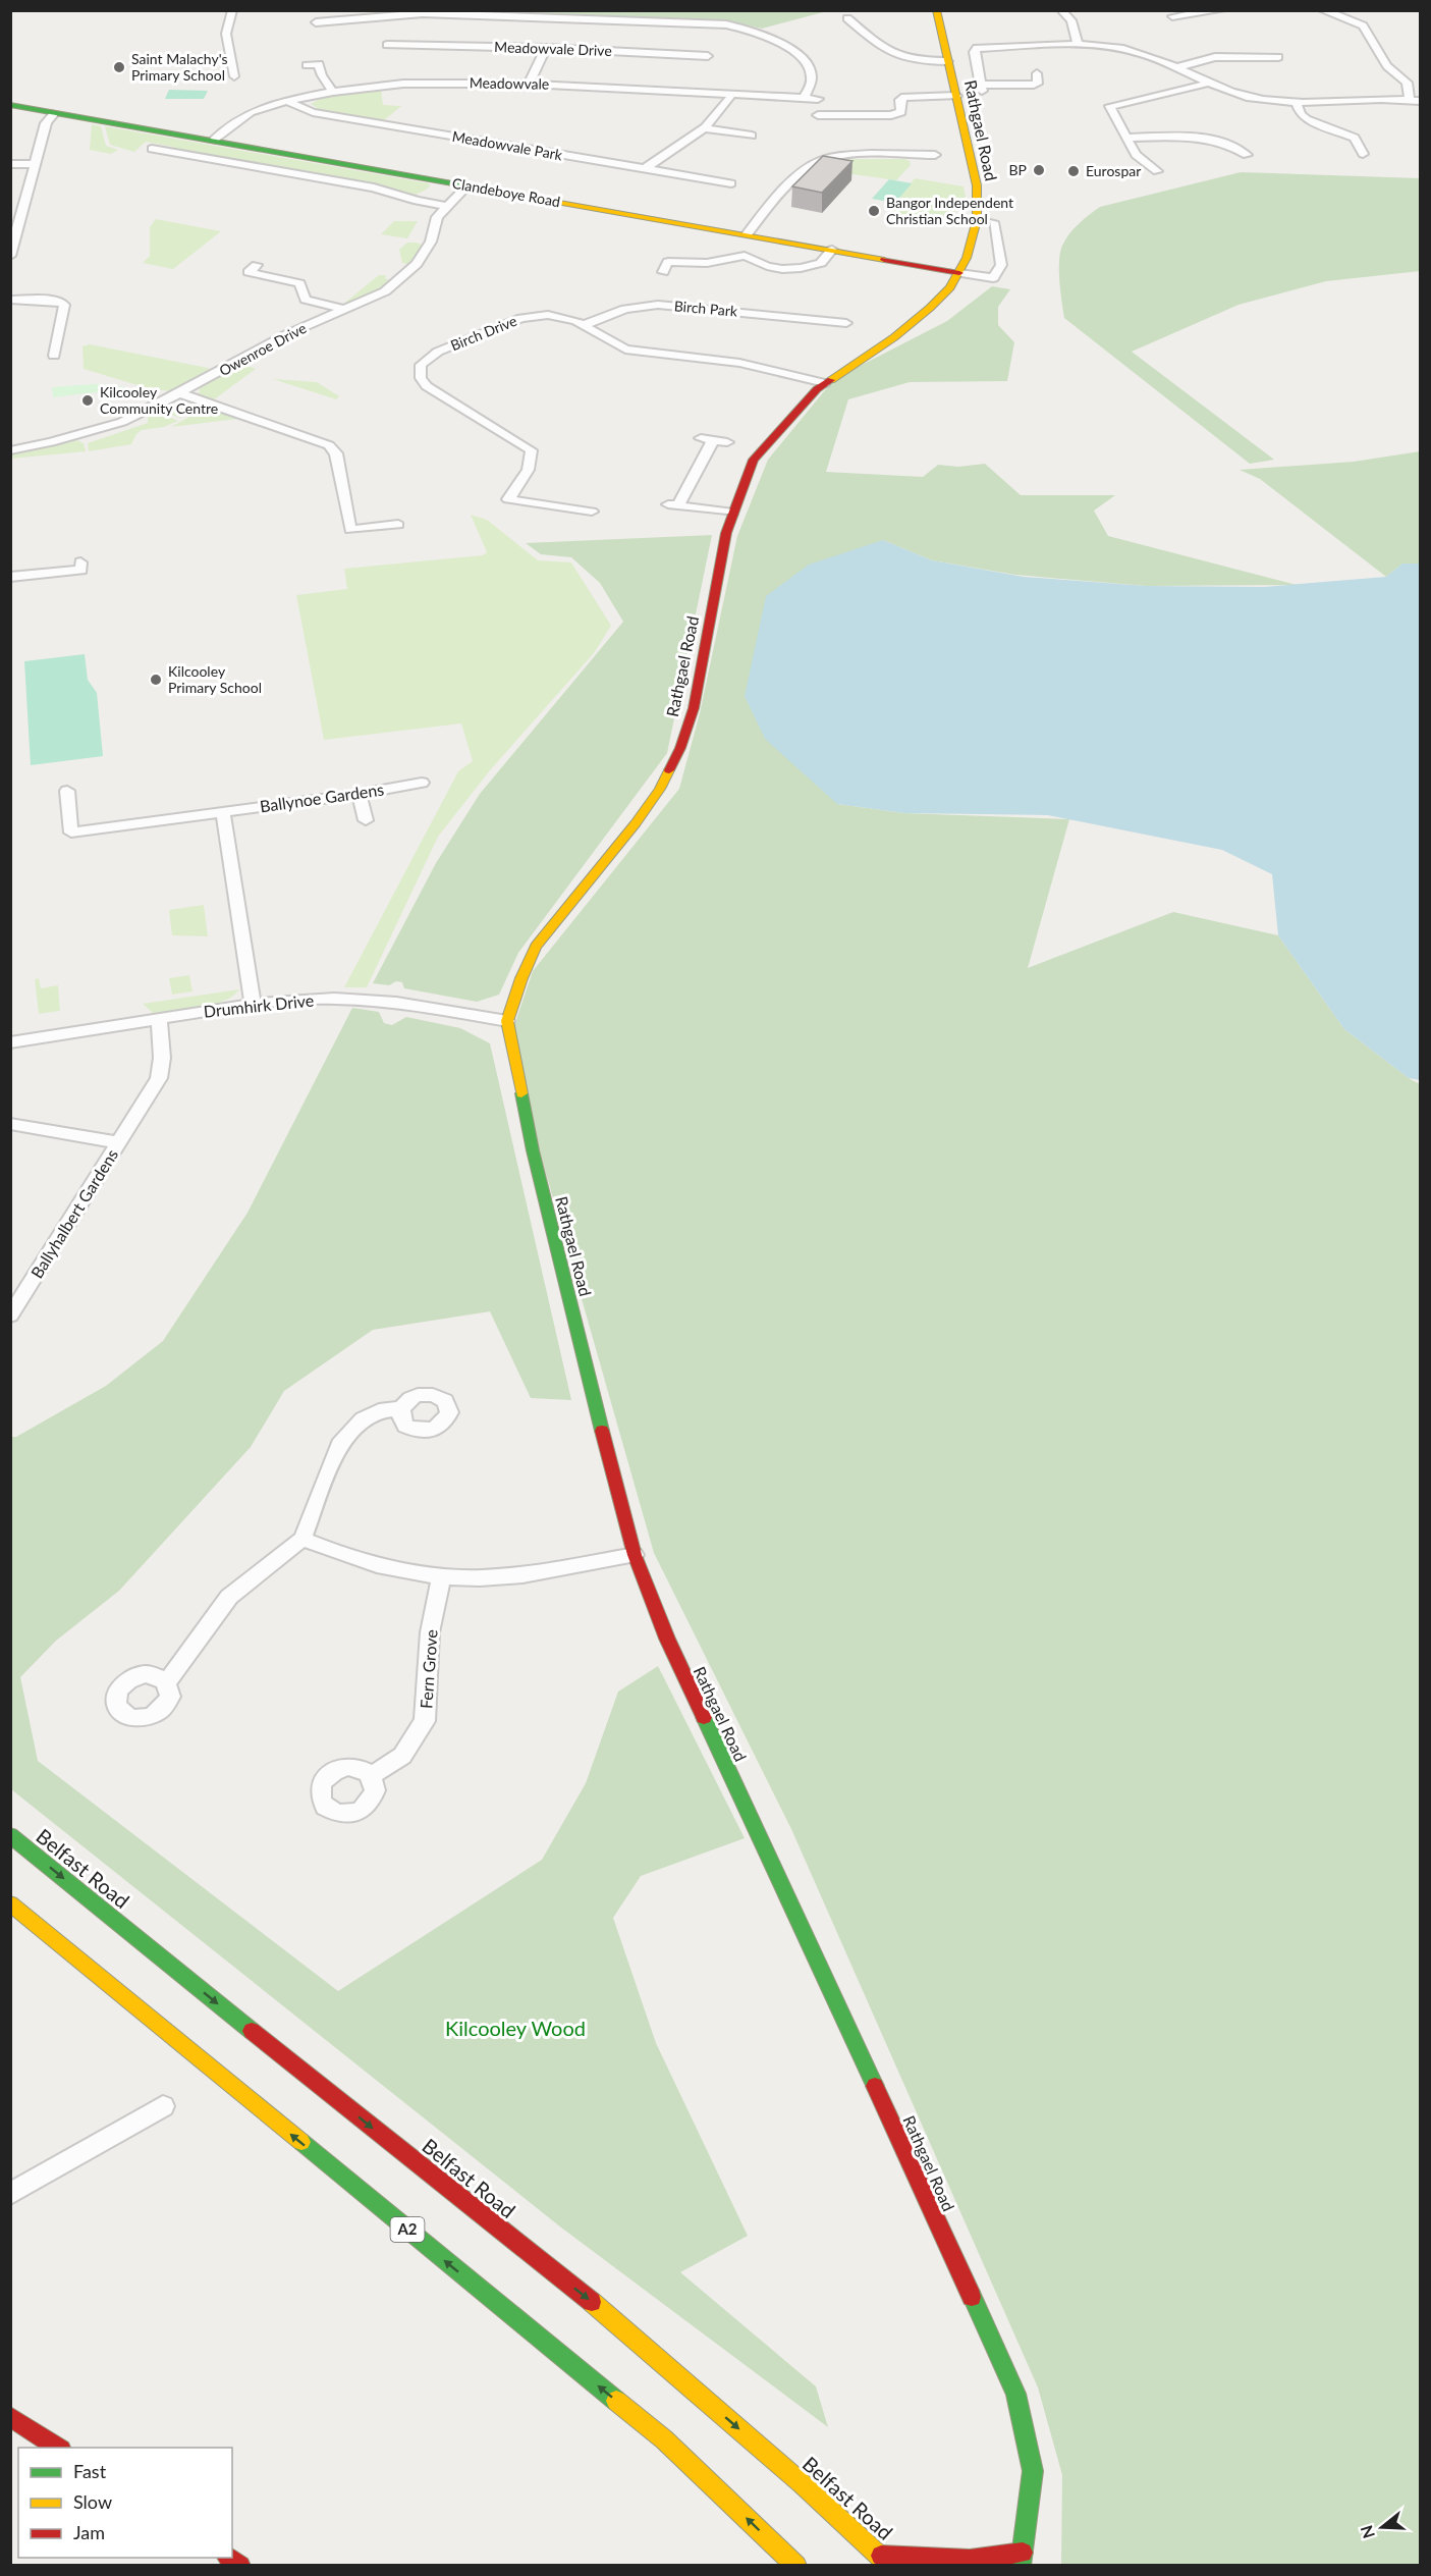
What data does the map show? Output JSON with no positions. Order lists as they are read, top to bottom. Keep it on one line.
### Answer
{"streets":{"main road":["Rathgael Road","Clandeboye Road","Belfast Road","A2"],"street":["Meadowvale Drive","Meadowvale","Meadowvale Park","Birch Park","Birch Drive","Owenroe Drive","Ballynoe Gardens","Drumhirk Drive","Ballyhalbert Gardens","Fern Grove"]},"crossings":[["Meadowvale","Meadowvale Park"],["Meadowvale","Clandeboye Road"],["Rathgael Road","Clandeboye Road"],["Rathgael Road","Birch Drive"],["Rathgael Road","Drumhirk Drive"],["Clandeboye Road","Owenroe Drive"],["Birch Park","Birch Drive"],["Drumhirk Drive","Ballyhalbert Gardens"]],"parks":["Kilcooley Wood"],"places":["Saint Malachy's Primary School","BP","Eurospar","Bangor Independent Christian School","Kilcooley Community Centre","Kilcooley Primary School"],"legend":["Fast","Slow","Jam"],"north":"left"}
